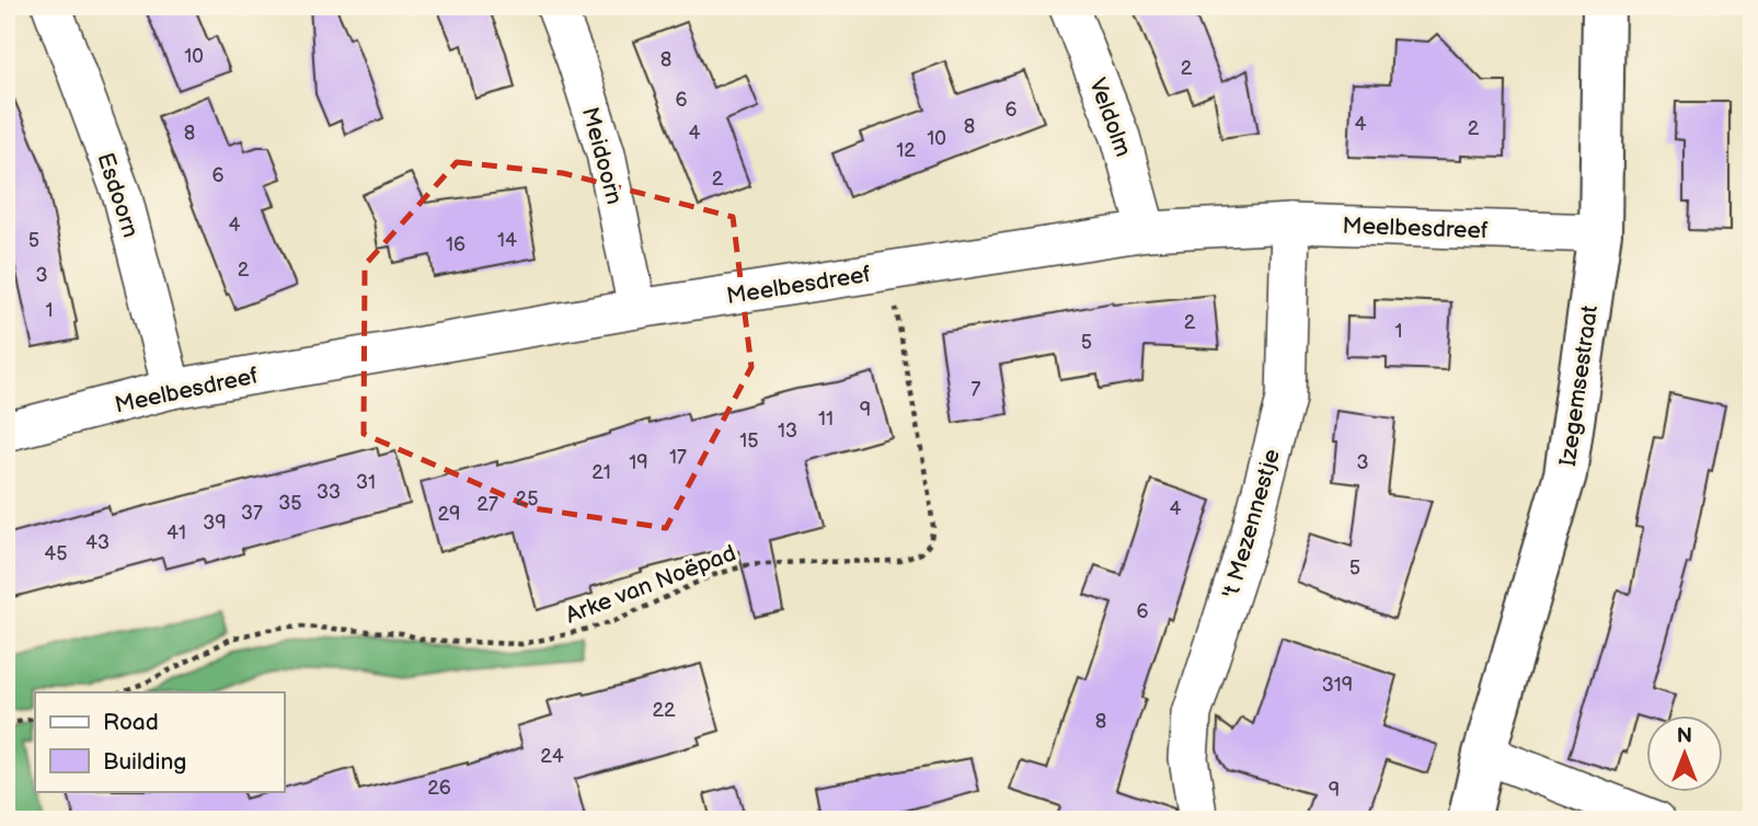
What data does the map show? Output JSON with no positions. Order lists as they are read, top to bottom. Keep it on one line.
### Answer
{"streets":{"street":["Veldolm","Meidoorn","Esdoorn","Meelbesdreef","Izegemsestraat","'t Mezennestje"],"path":["Arke van Noëpad"]},"crossings":[["Veldolm","Meelbesdreef"],["Meidoorn","Meelbesdreef"],["Esdoorn","Meelbesdreef"],["Meelbesdreef","Izegemsestraat"],["Meelbesdreef","'t Mezennestje"],["Meelbesdreef","Arke van Noëpad"]],"house_numbers":["10","8","2","6","6","4","8","2","8","4","10","12","6","2","4","5","14","16","2","3","1","2","1","5","7","9","11","13","15","17","19","3","21","31","33","25","35","27","4","37","29","39","41","43","45","5","6","319","22","8","24","26","9"],"legend":["Road","Building"],"north":"top"}
